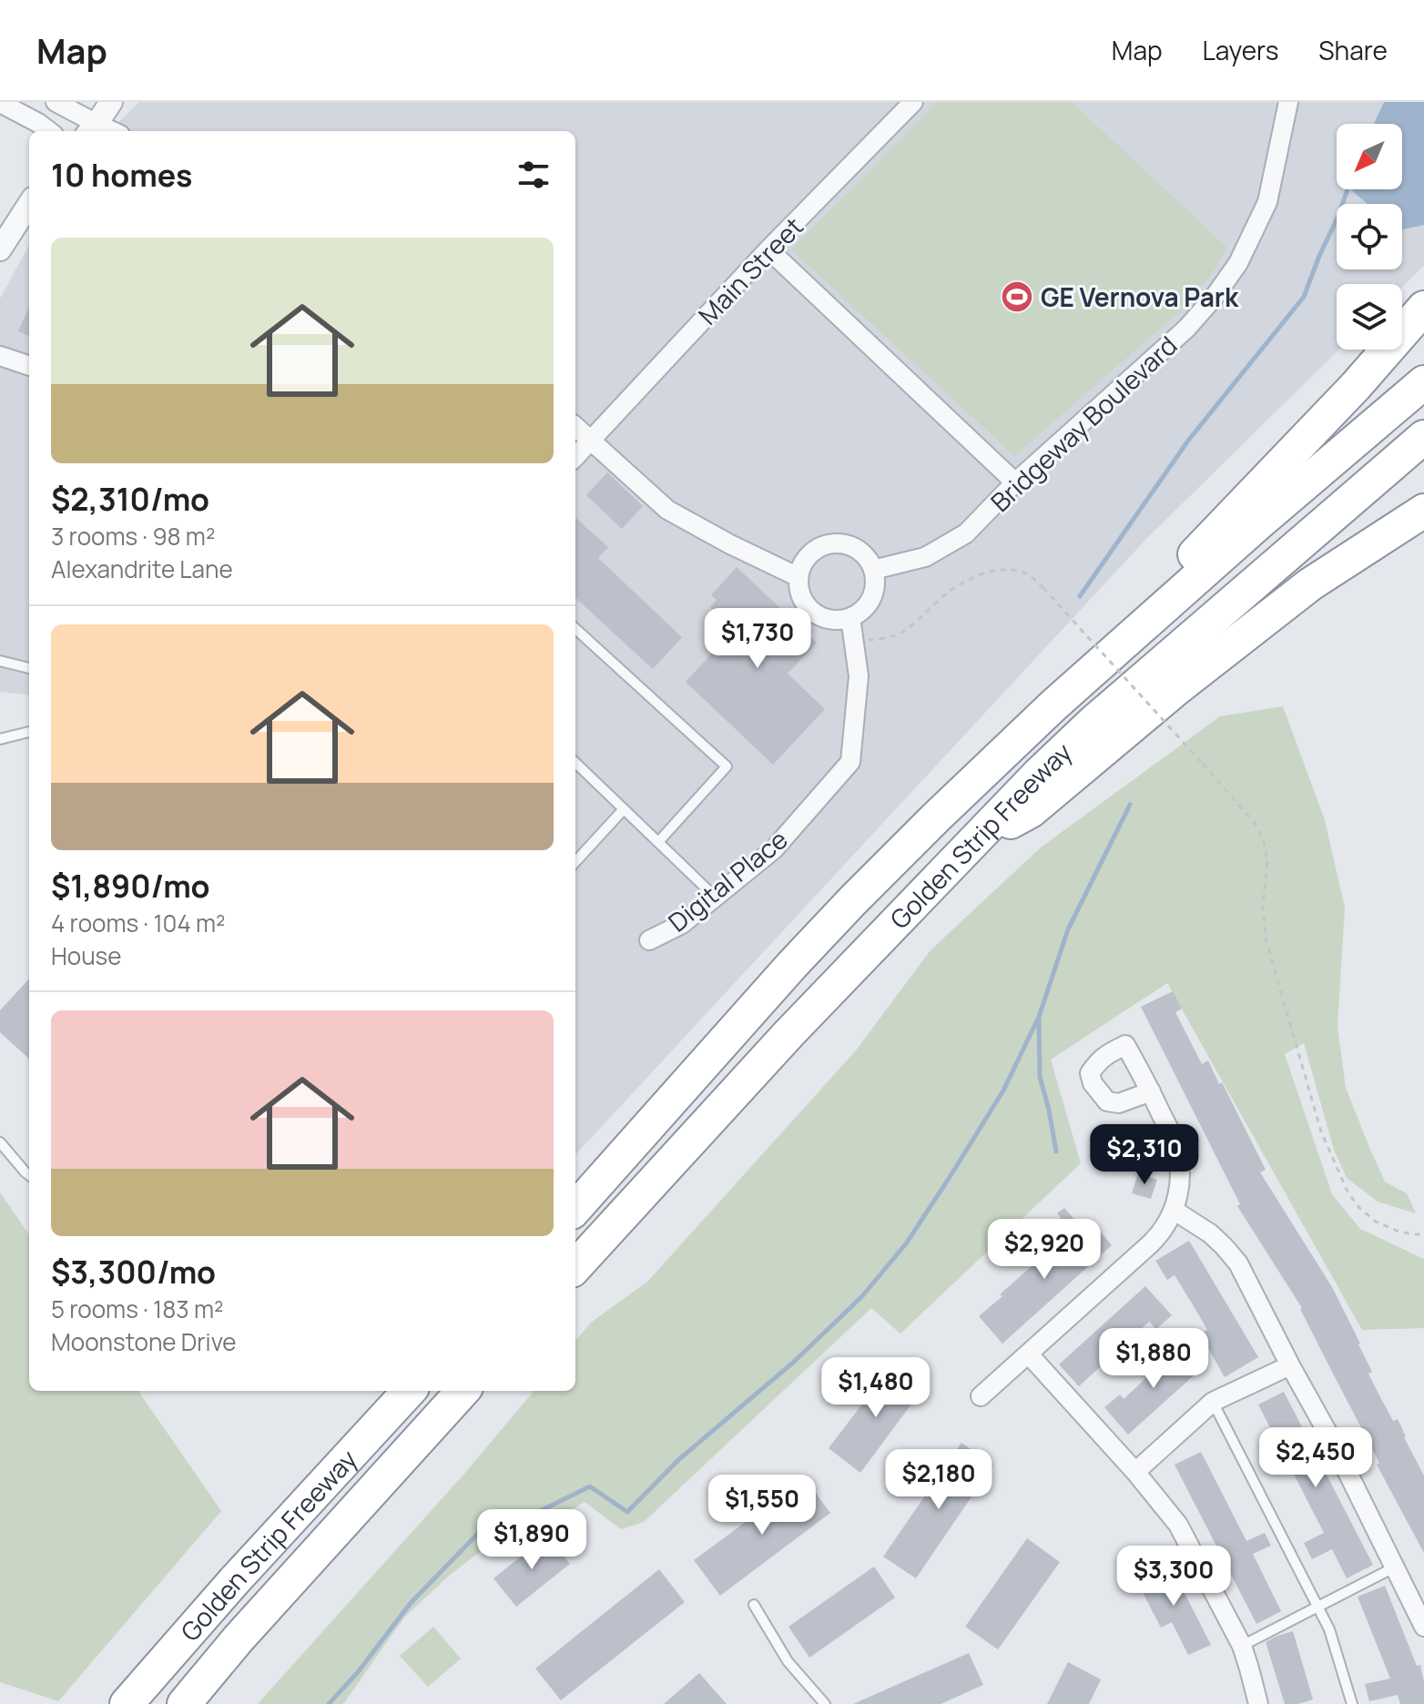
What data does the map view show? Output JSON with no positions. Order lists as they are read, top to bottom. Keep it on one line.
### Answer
{"streets":{"highway":["Golden Strip Freeway"],"street":["Main Street","Bridgeway Boulevard","Digital Place"]},"crossings":[["Bridgeway Boulevard","Digital Place"]],"places":{"sports":["GE Vernova Park"]},"north":"bottom left","page":{"header":"Map","nav":["Map","Layers","Share"],"heading":"10 homes","list":[{"name":"$2,310/mo","note":"3 rooms · 98 m² · Alexandrite Lane"},{"name":"$1,890/mo","note":"4 rooms · 104 m² · House"},{"name":"$3,300/mo","note":"5 rooms · 183 m² · Moonstone Drive"}],"price":["$1,730","$2,310","$2,920","$1,880","$1,480","$2,450","$2,180","$1,550","$1,890","$3,300"]}}
